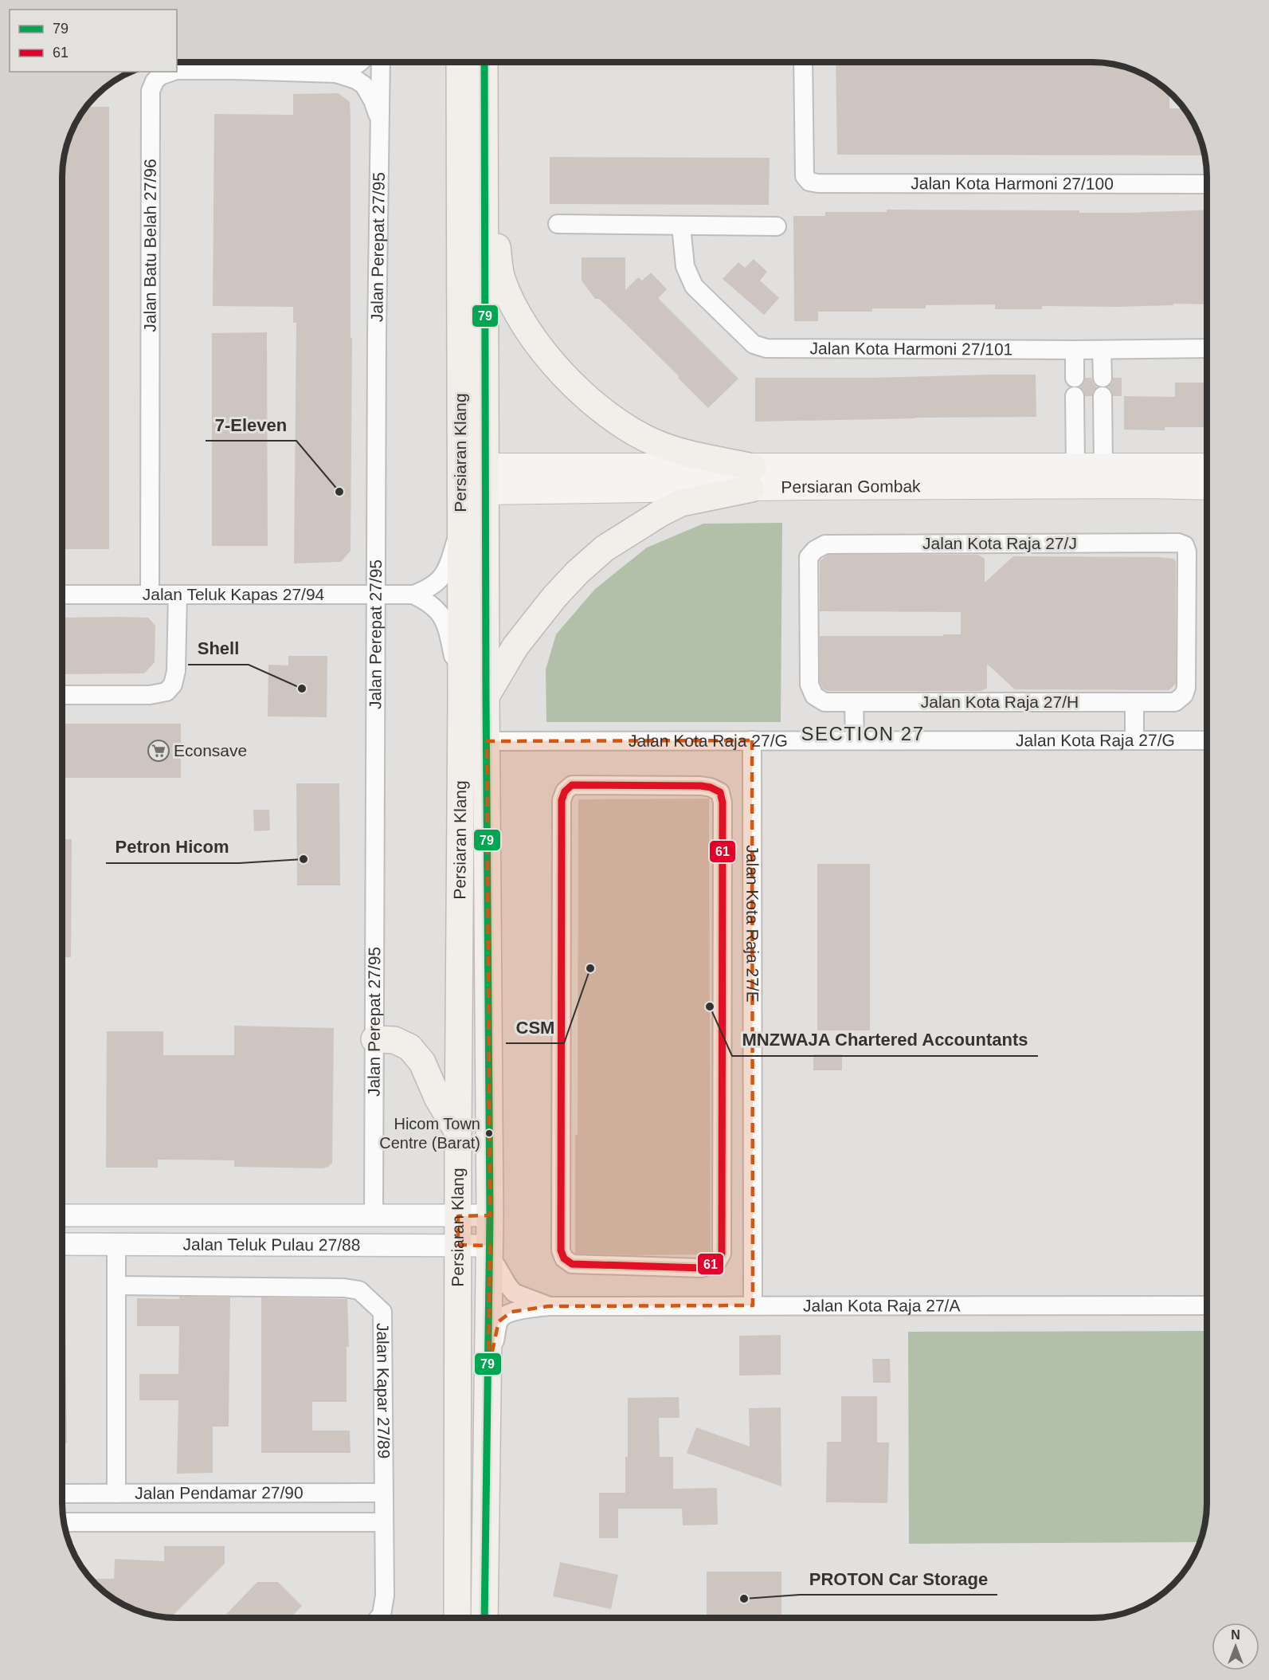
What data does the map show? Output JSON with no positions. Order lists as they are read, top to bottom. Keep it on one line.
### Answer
{"streets":{"main road":["Persiaran Klang","Persiaran Gombak"],"street":["Jalan Kota Harmoni 27/100","Jalan Batu Belah 27/96","Jalan Perepat 27/95","Jalan Kota Harmoni 27/101","Jalan Kota Raja 27/J","Jalan Teluk Kapas 27/94","Jalan Kota Raja 27/H","Jalan Kota Raja 27/G","Jalan Kota Raja 27/E","Jalan Teluk Pulau 27/88","Jalan Kota Raja 27/A","Jalan Kapar 27/89","Jalan Pendamar 27/90"]},"crossings":[["Jalan Batu Belah 27/96","Jalan Teluk Kapas 27/94"],["Jalan Perepat 27/95","Jalan Teluk Kapas 27/94"],["Jalan Perepat 27/95","Jalan Teluk Pulau 27/88"],["Persiaran Klang","Persiaran Gombak"],["Persiaran Klang","Jalan Kota Raja 27/G"],["Persiaran Klang","Jalan Teluk Pulau 27/88"],["Persiaran Klang","Jalan Kota Raja 27/A"],["Jalan Kota Raja 27/J","Jalan Kota Raja 27/H"],["Jalan Kota Raja 27/G","Jalan Kota Raja 27/E"],["Jalan Kota Raja 27/E","Jalan Kota Raja 27/A"],["Jalan Teluk Pulau 27/88","Jalan Kota Raja 27/A"],["Jalan Kapar 27/89","Jalan Pendamar 27/90"]],"districts":["SECTION 27"],"places":{"other":["7-Eleven","Shell","Petron Hicom","CSM","MNZWAJA Chartered Accountants","Hicom Town Centre (Barat)","PROTON Car Storage"],"supermarket":["Econsave"]},"lines":["transit line 79","transit line 61"],"legend":["79","61"],"north":"top"}
